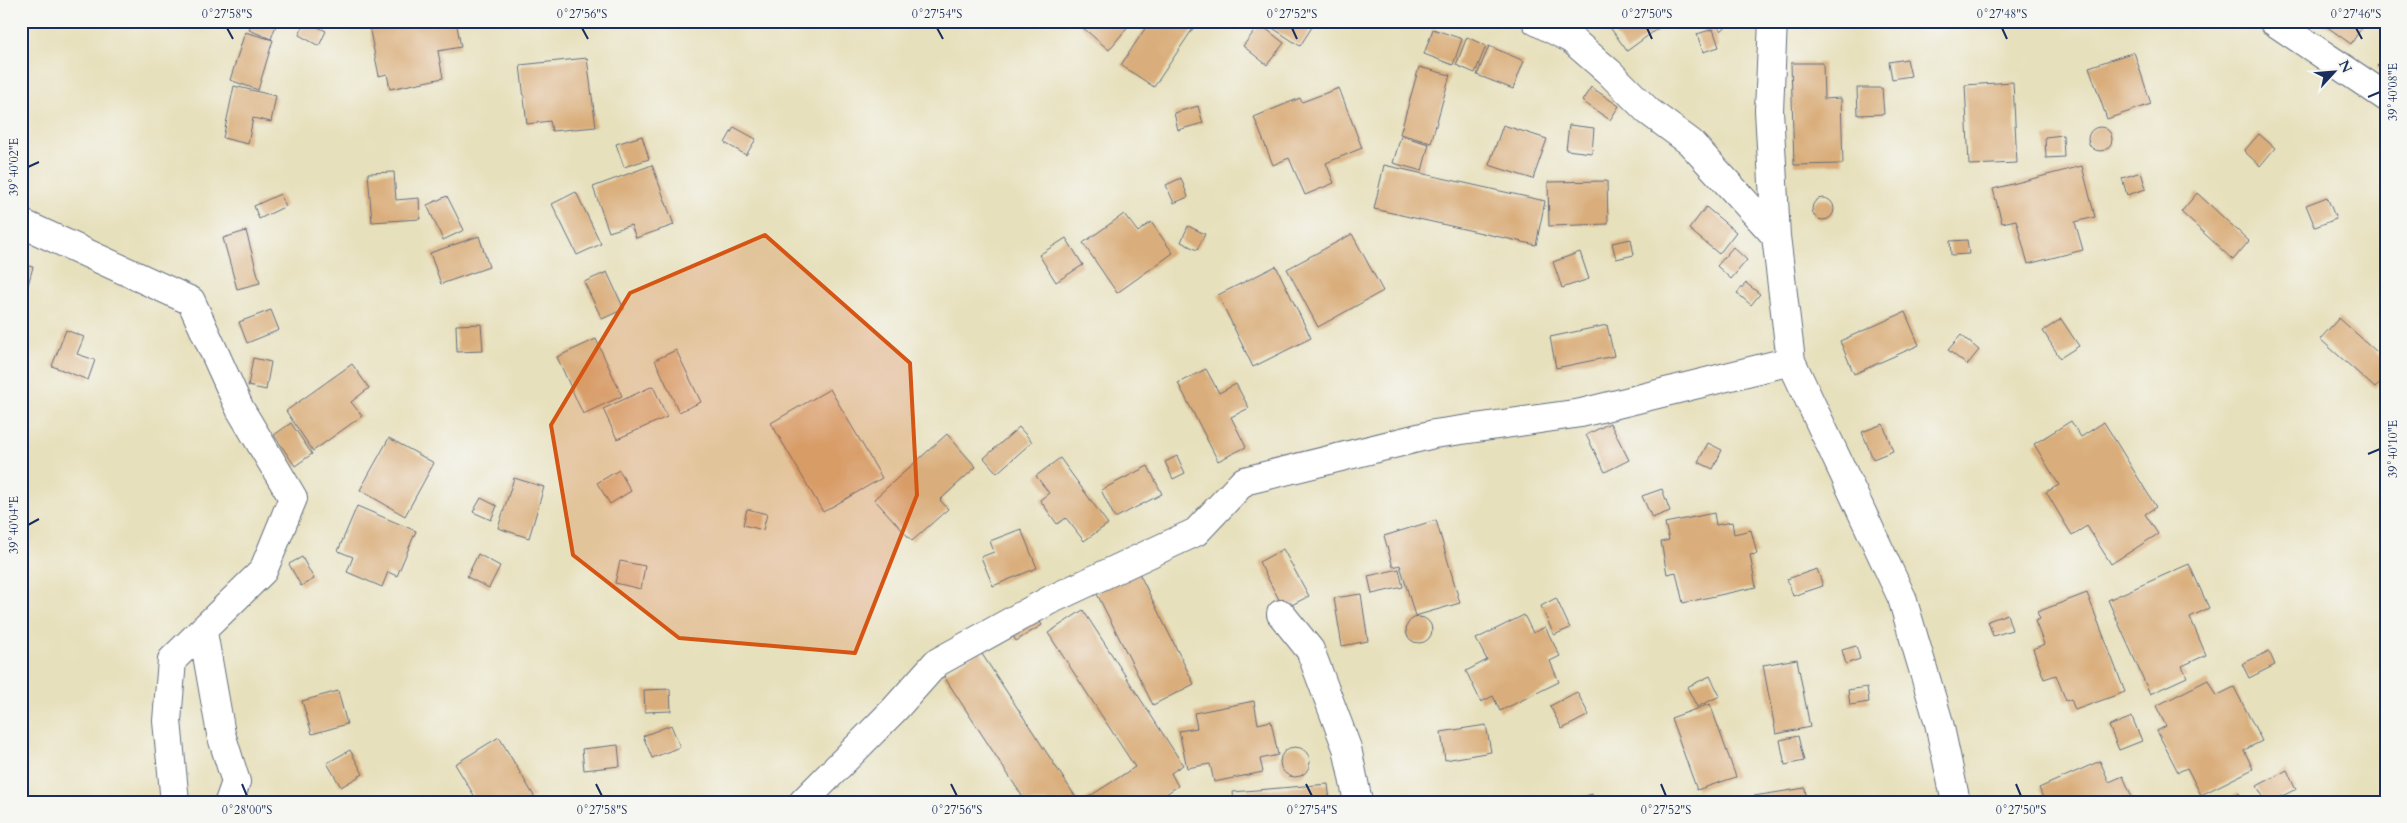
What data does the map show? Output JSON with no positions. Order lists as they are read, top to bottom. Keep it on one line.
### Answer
{"north":"top right","coordinates":["0°27'58\"S","0°27'56\"S","0°27'54\"S","0°27'52\"S","0°27'50\"S","0°27'48\"S","0°27'46\"S","39°40'08\"E","39°40'02\"E","39°40'10\"E","39°40'04\"E","0°28'00\"S"]}
